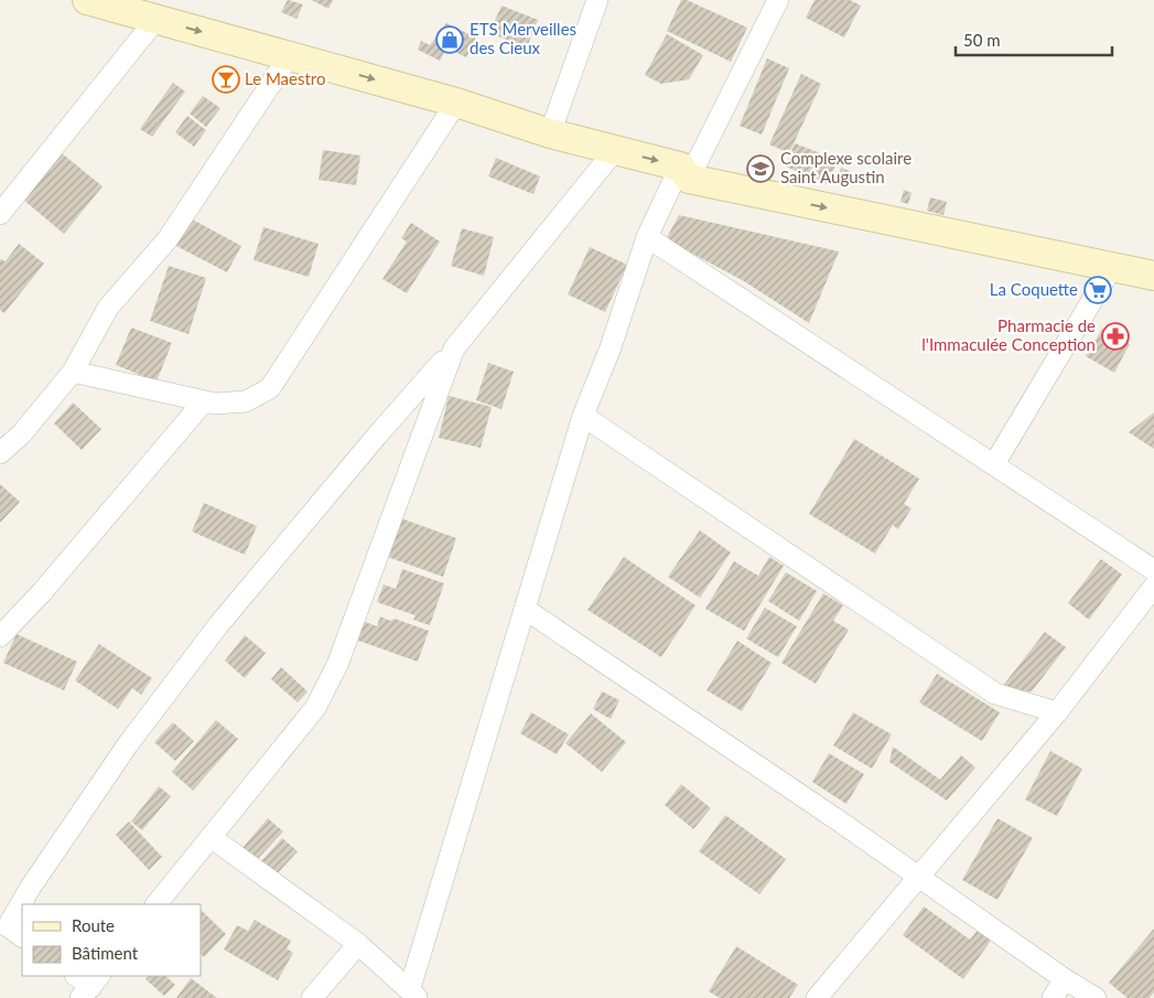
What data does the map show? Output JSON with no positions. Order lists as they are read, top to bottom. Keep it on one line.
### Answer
{"places":{"shop":["ETS Merveilles des Cieux"],"bar":["Le Maestro"],"school or university":["Complexe scolaire Saint Augustin"],"supermarket":["La Coquette"],"pharmacy":["Pharmacie de l'Immaculée Conception"]},"legend":["Route","Bâtiment"],"scale_bar":"50 m"}
